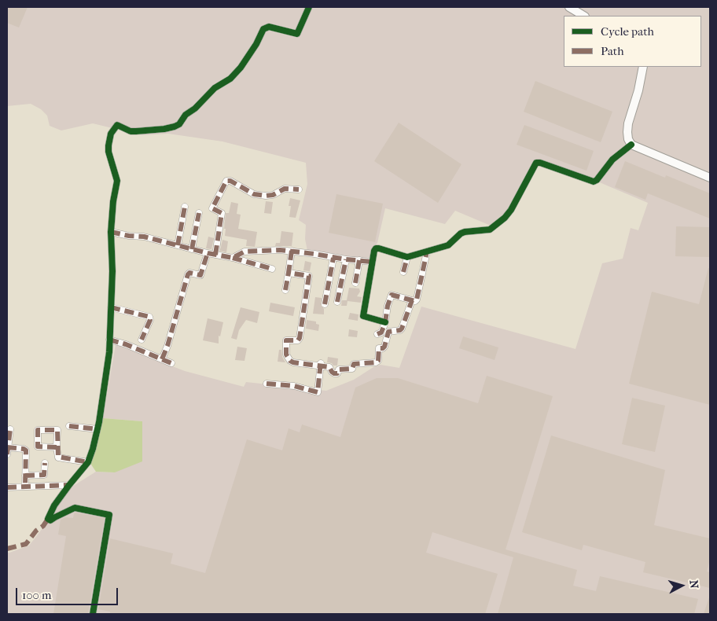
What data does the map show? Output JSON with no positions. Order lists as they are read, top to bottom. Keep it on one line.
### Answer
{"legend":["Cycle path","Path"],"scale_bar":"100 m","north":"right"}
